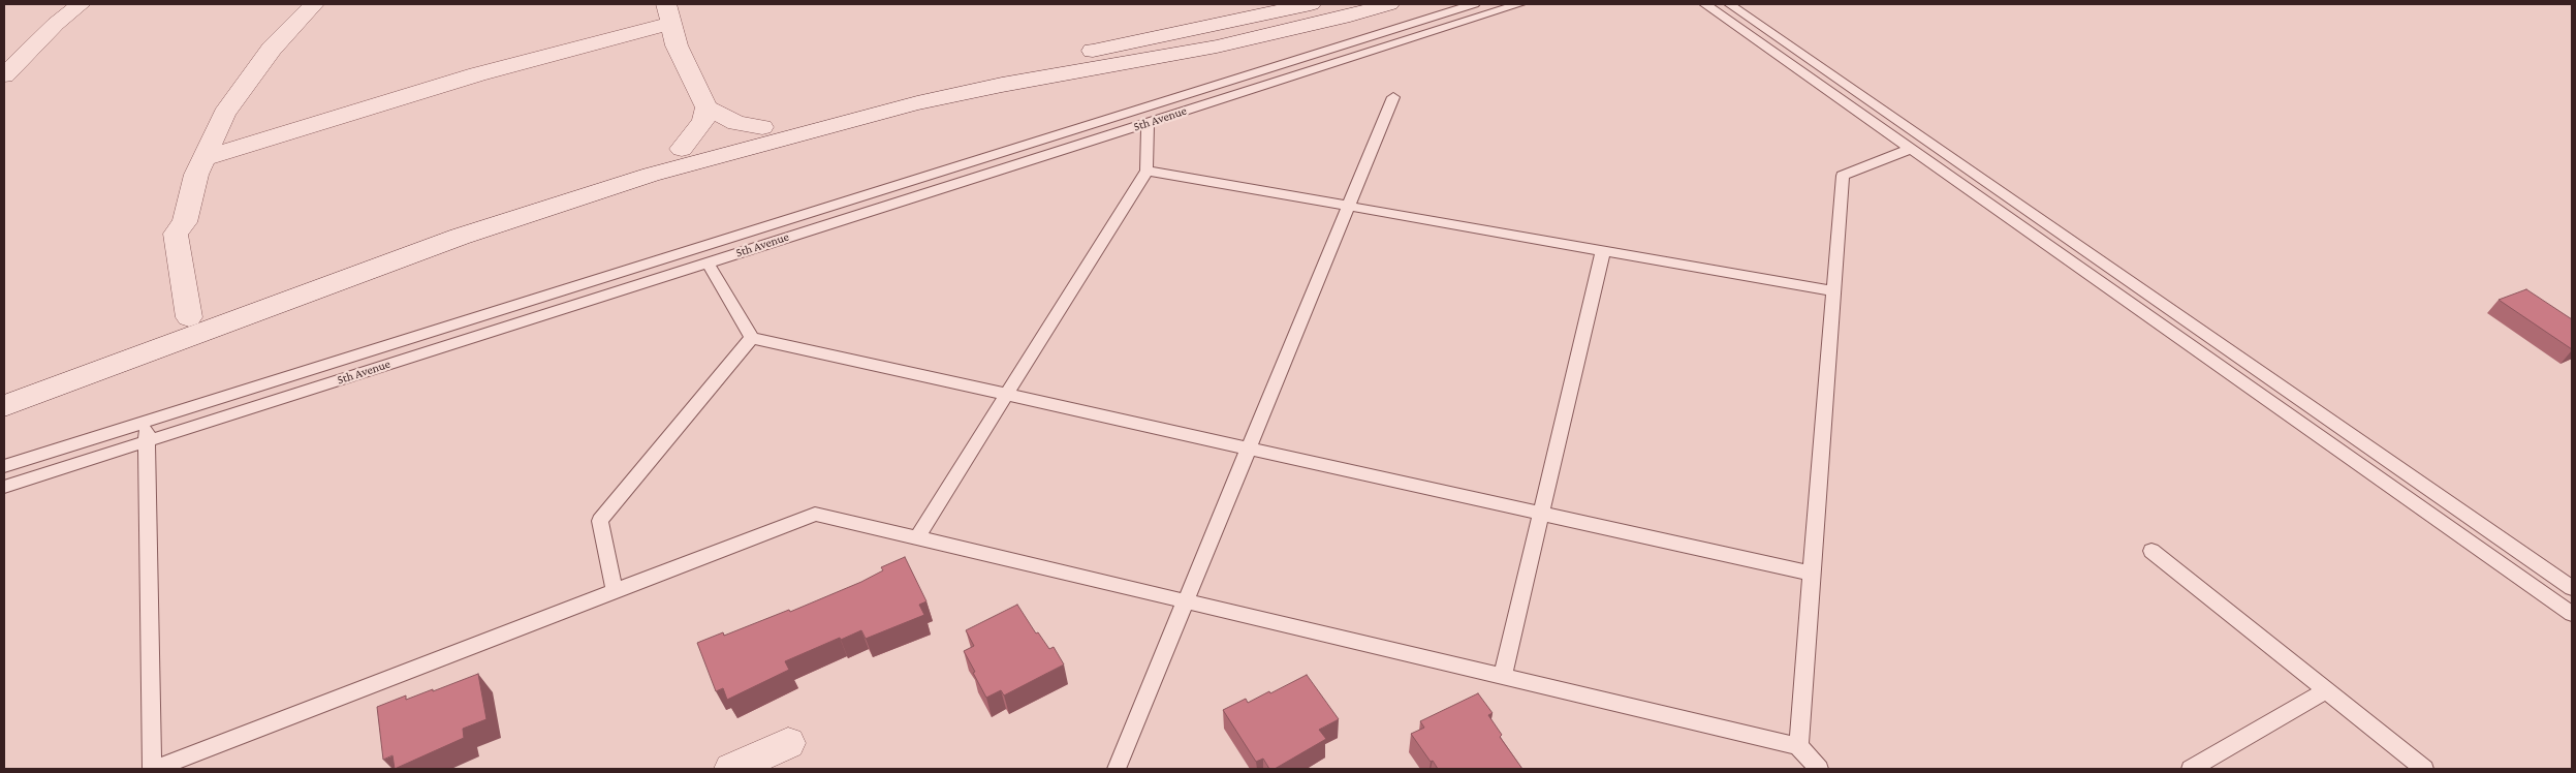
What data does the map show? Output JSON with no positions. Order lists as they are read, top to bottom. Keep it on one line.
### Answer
{"streets":{"lane":["5th Avenue"]}}
